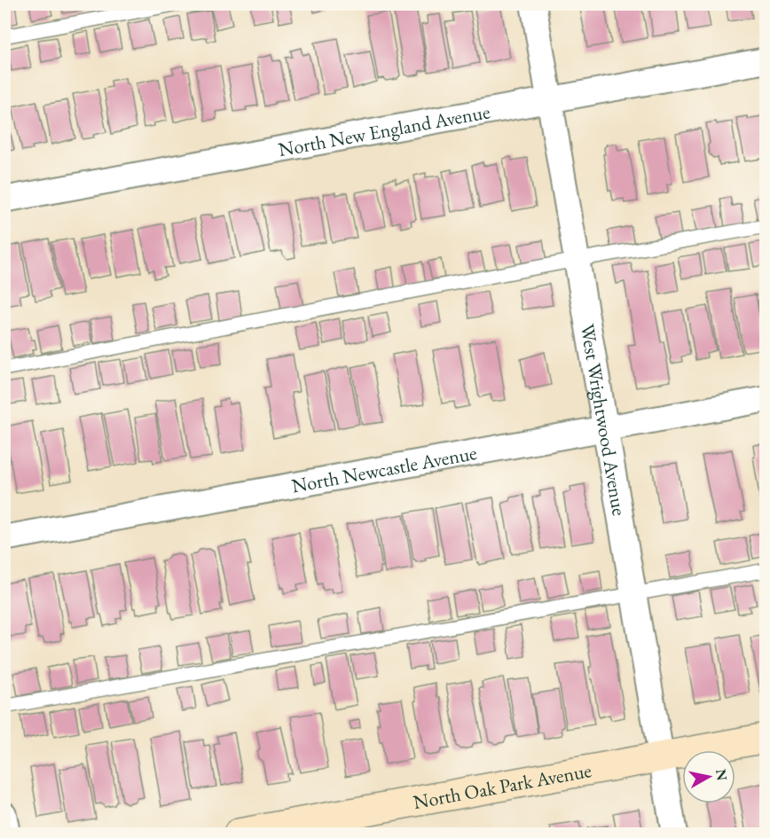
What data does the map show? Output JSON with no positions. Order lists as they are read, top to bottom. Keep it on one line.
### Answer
{"streets":{"street":["North New England Avenue","West Wrightwood Avenue","North Newcastle Avenue","North Oak Park Avenue"]},"crossings":[["North New England Avenue","West Wrightwood Avenue"],["West Wrightwood Avenue","North Newcastle Avenue"],["West Wrightwood Avenue","North Oak Park Avenue"]],"north":"right"}
